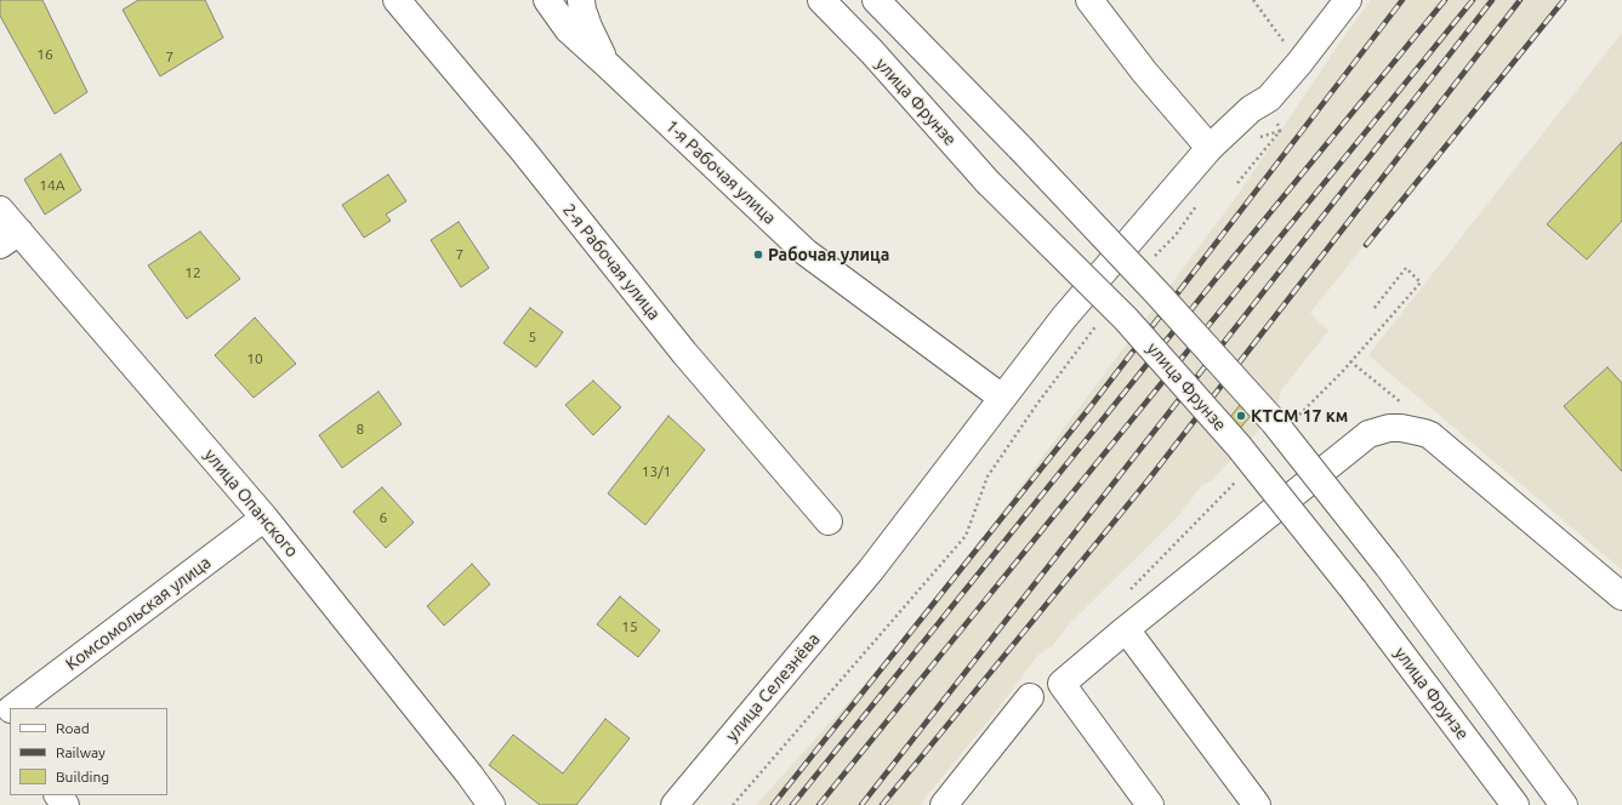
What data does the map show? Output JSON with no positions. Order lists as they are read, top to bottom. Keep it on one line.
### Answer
{"streets":{"main road":["улица Фрунзе","1-я Рабочая улица","2-я Рабочая улица","улица Опанского","Комсомольская улица","улица Селезнёва"]},"crossings":[["1-я Рабочая улица","улица Селезнёва"],["улица Опанского","Комсомольская улица"]],"places":["Рабочая улица","КТСМ 17 км"],"house_numbers":["16","7","14А","7","12","5","10","8","13/1","6","15"],"legend":["Road","Railway","Building"]}
